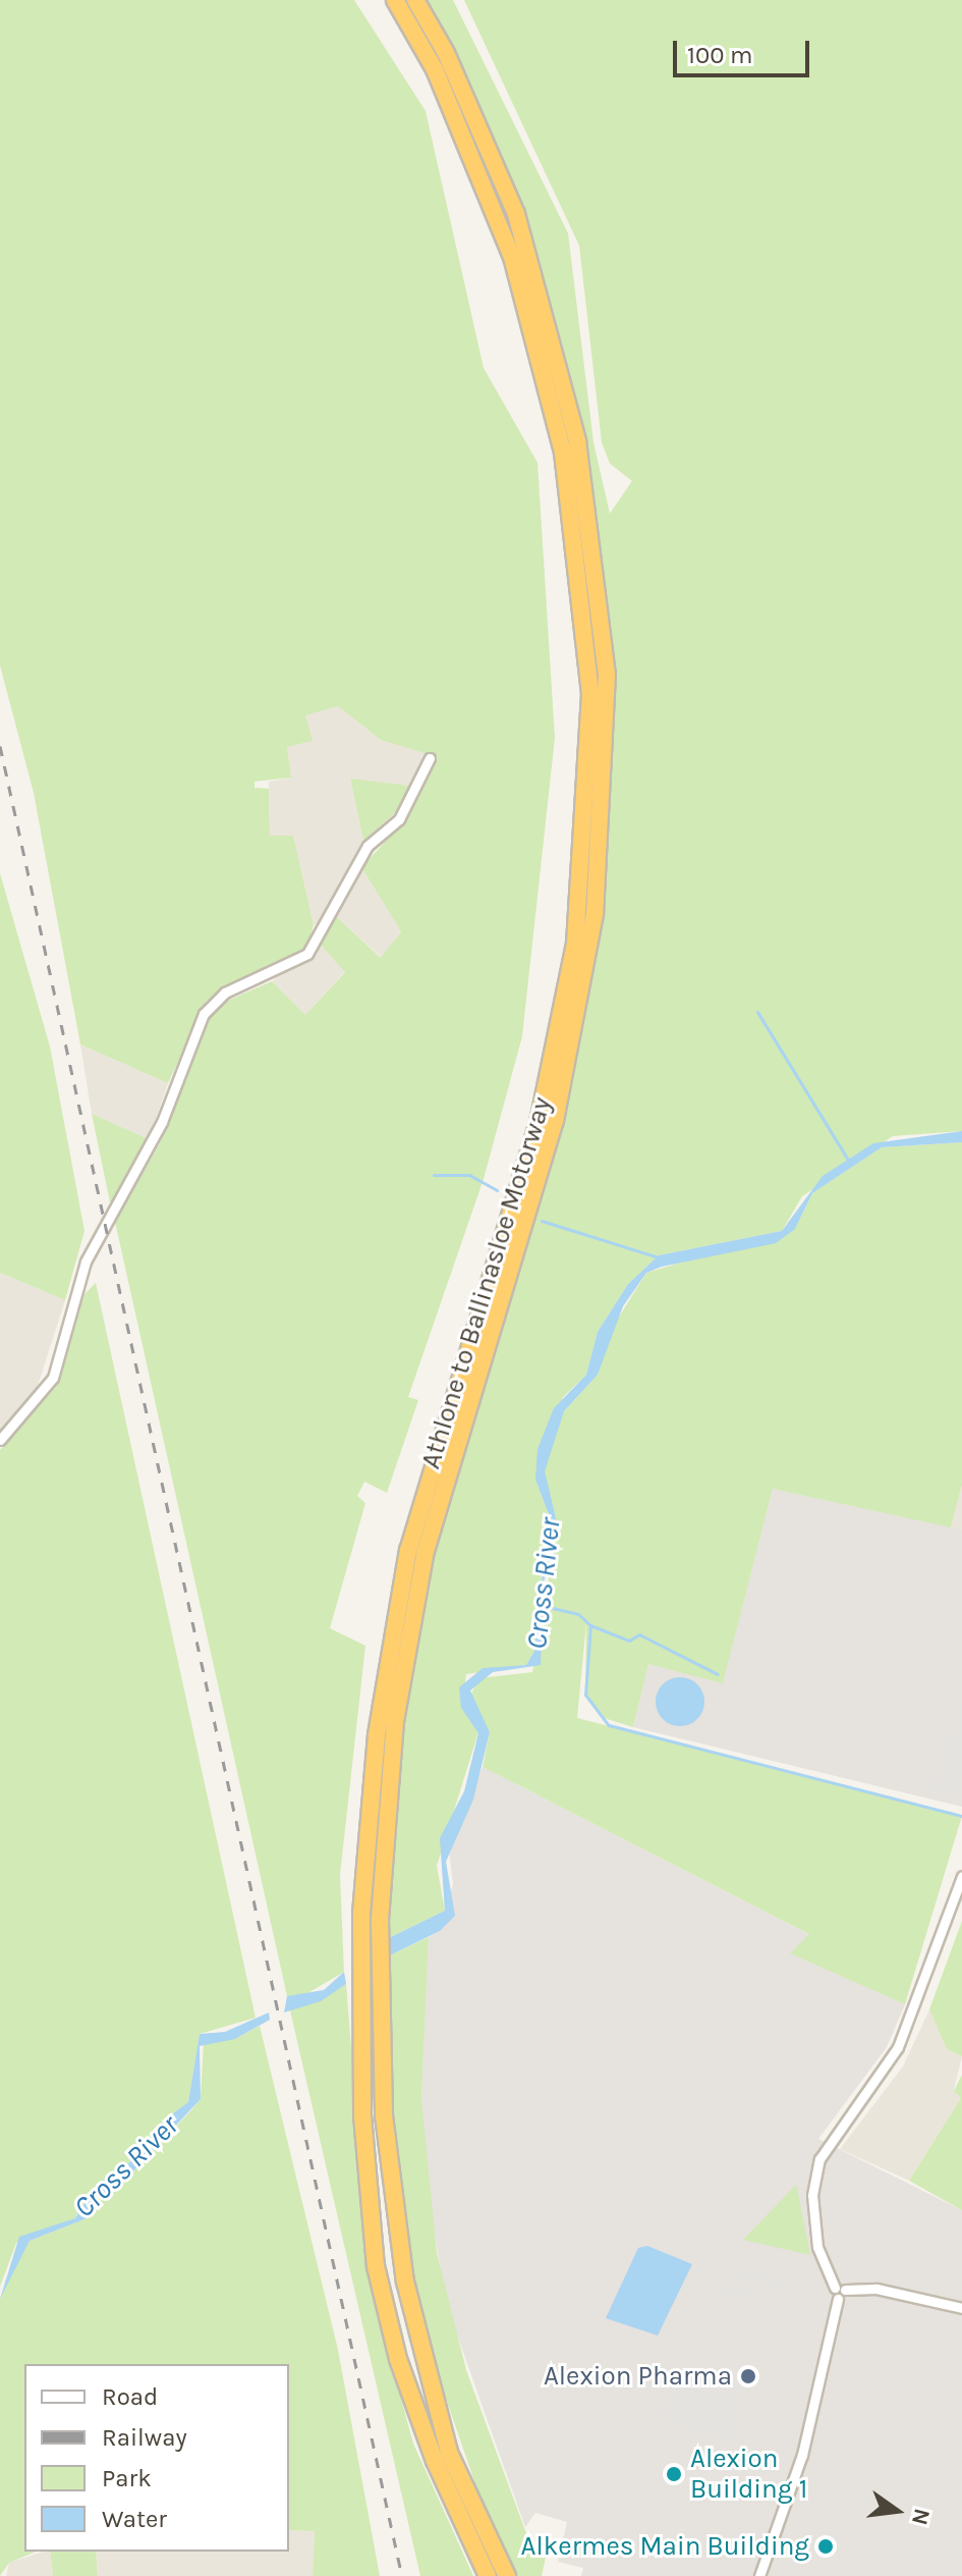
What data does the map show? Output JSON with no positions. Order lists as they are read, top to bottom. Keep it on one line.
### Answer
{"streets":{"highway":["Athlone to Ballinasloe Motorway"]},"water":["Cross River"],"places":["Alexion Pharma","Alexion Building 1","Alkermes Main Building"],"legend":["Road","Railway","Park","Water"],"scale_bar":"100 m","north":"right"}
